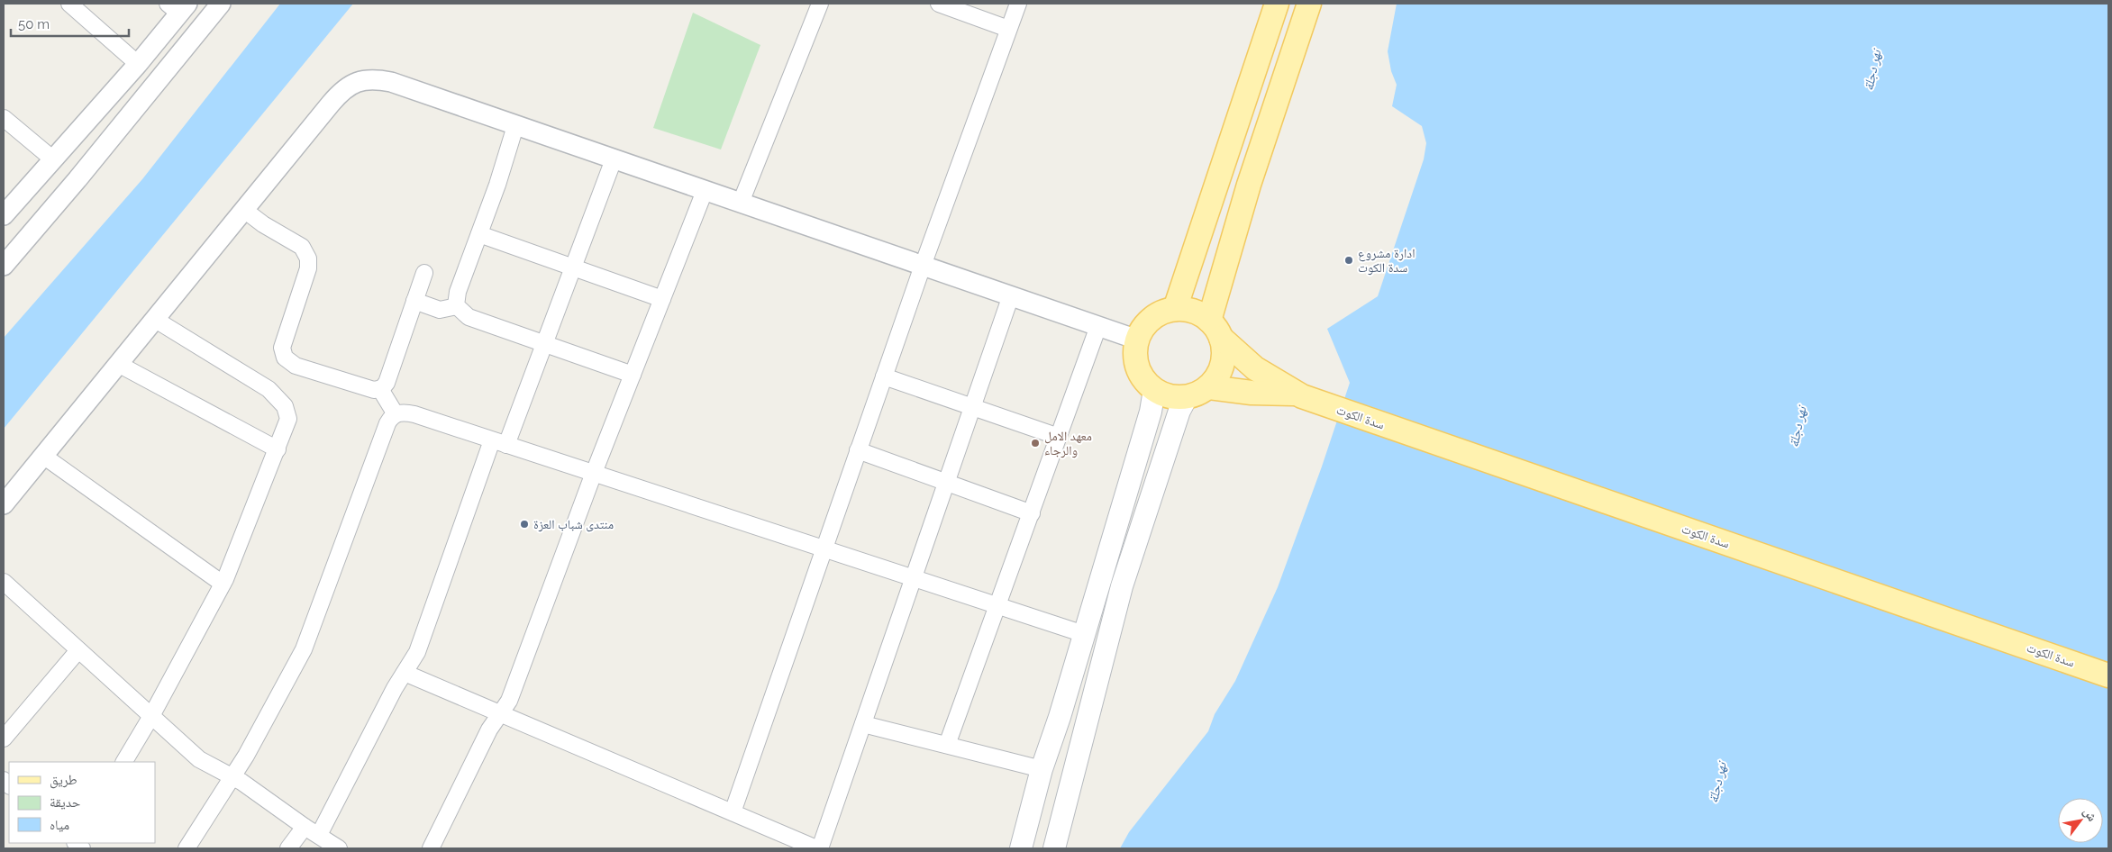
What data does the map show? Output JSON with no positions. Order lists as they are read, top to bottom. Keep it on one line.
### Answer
{"streets":{"main road":["سدة الكوت"]},"water":["نهر دجلة"],"places":["ادارة مشروع سدة الكوت","معهد الامل والرجاء","منتدى شباب العزة"],"legend":["طريق","حديقة","مياه"],"scale_bar":"50 m","north":"top right"}
